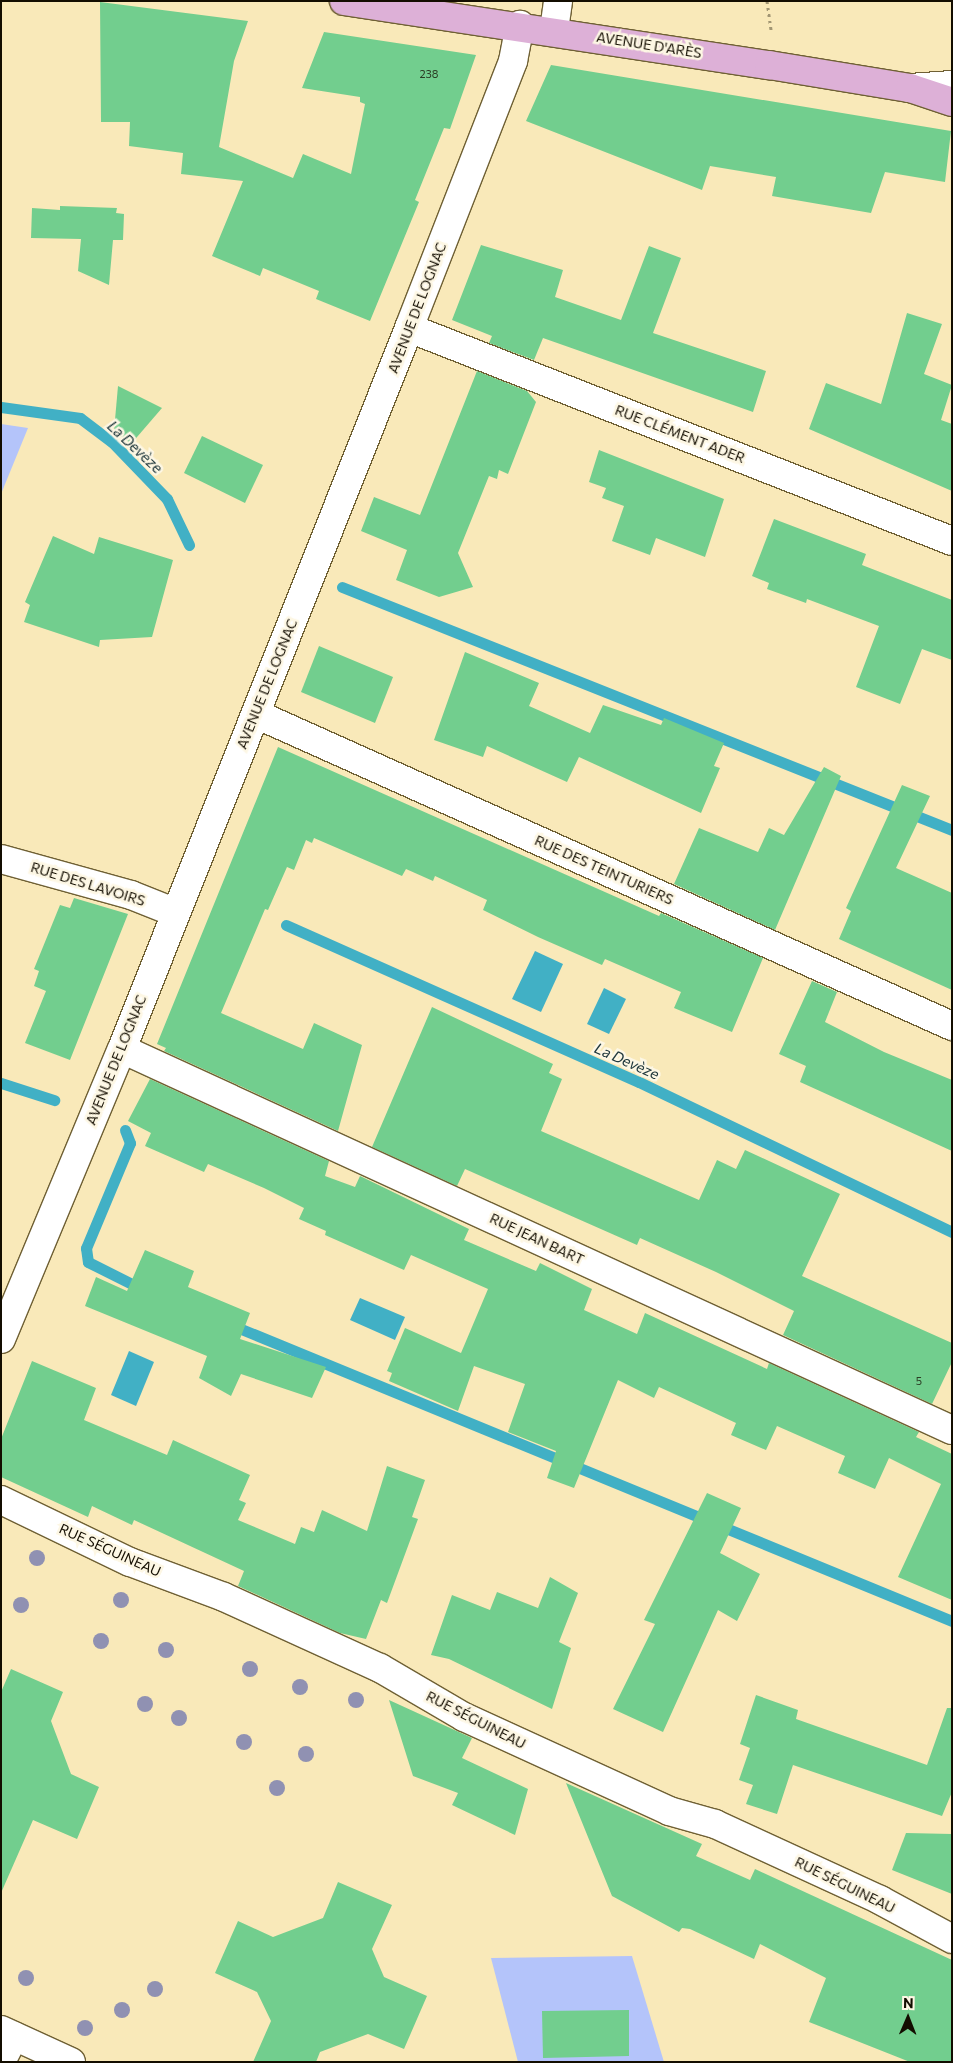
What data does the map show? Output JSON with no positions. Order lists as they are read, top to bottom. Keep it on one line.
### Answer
{"streets":{"main road":["AVENUE D'ARÈS"],"street":["AVENUE DE LOGNAC","RUE CLÉMENT ADER","RUE DES TEINTURIERS","RUE DES LAVOIRS","RUE JEAN BART","RUE SÉGUINEAU"]},"crossings":[["AVENUE D'ARÈS","AVENUE DE LOGNAC"],["AVENUE DE LOGNAC","RUE CLÉMENT ADER"],["AVENUE DE LOGNAC","RUE DES TEINTURIERS"],["AVENUE DE LOGNAC","RUE DES LAVOIRS"],["AVENUE DE LOGNAC","RUE JEAN BART"]],"water":["La Devèze"],"house_numbers":["238","5"],"north":"top"}
